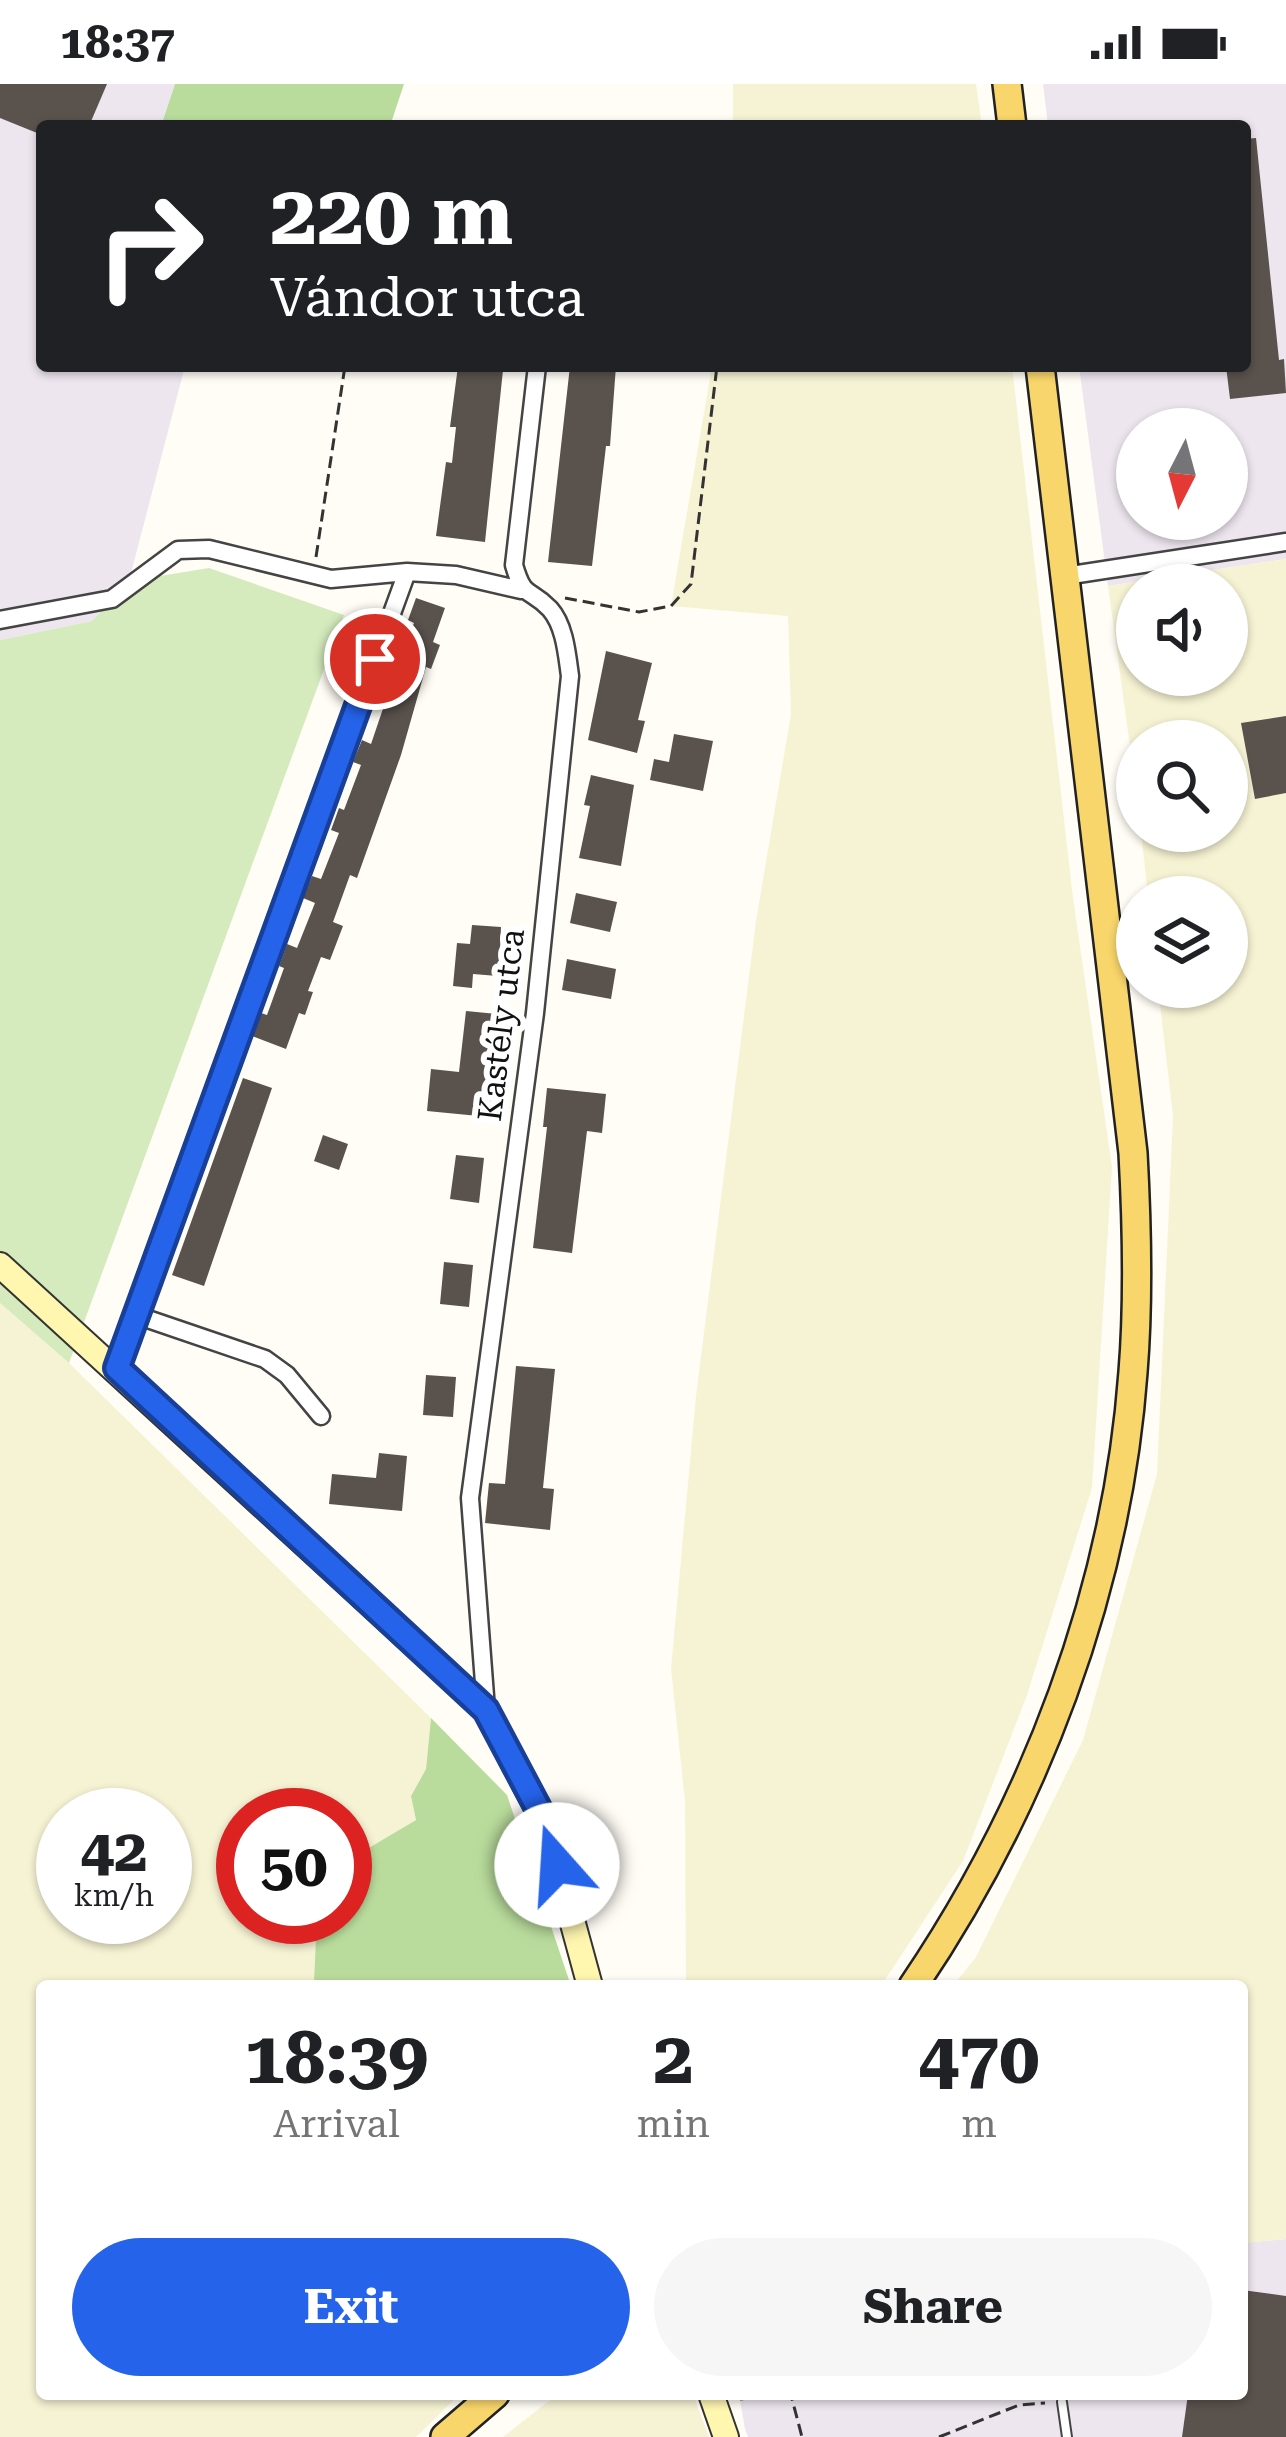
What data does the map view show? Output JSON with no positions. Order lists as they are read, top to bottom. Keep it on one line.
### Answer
{"streets":{"street":["Kastély utca"]},"north":"bottom","page":{"status":"18:37","turn":["220 m","Vándor utca"],"speed":"42 km/h","limit":"50","eta":["18:39","Arrival","2","min","470","m"],"buttons":["Exit","Share"]}}
